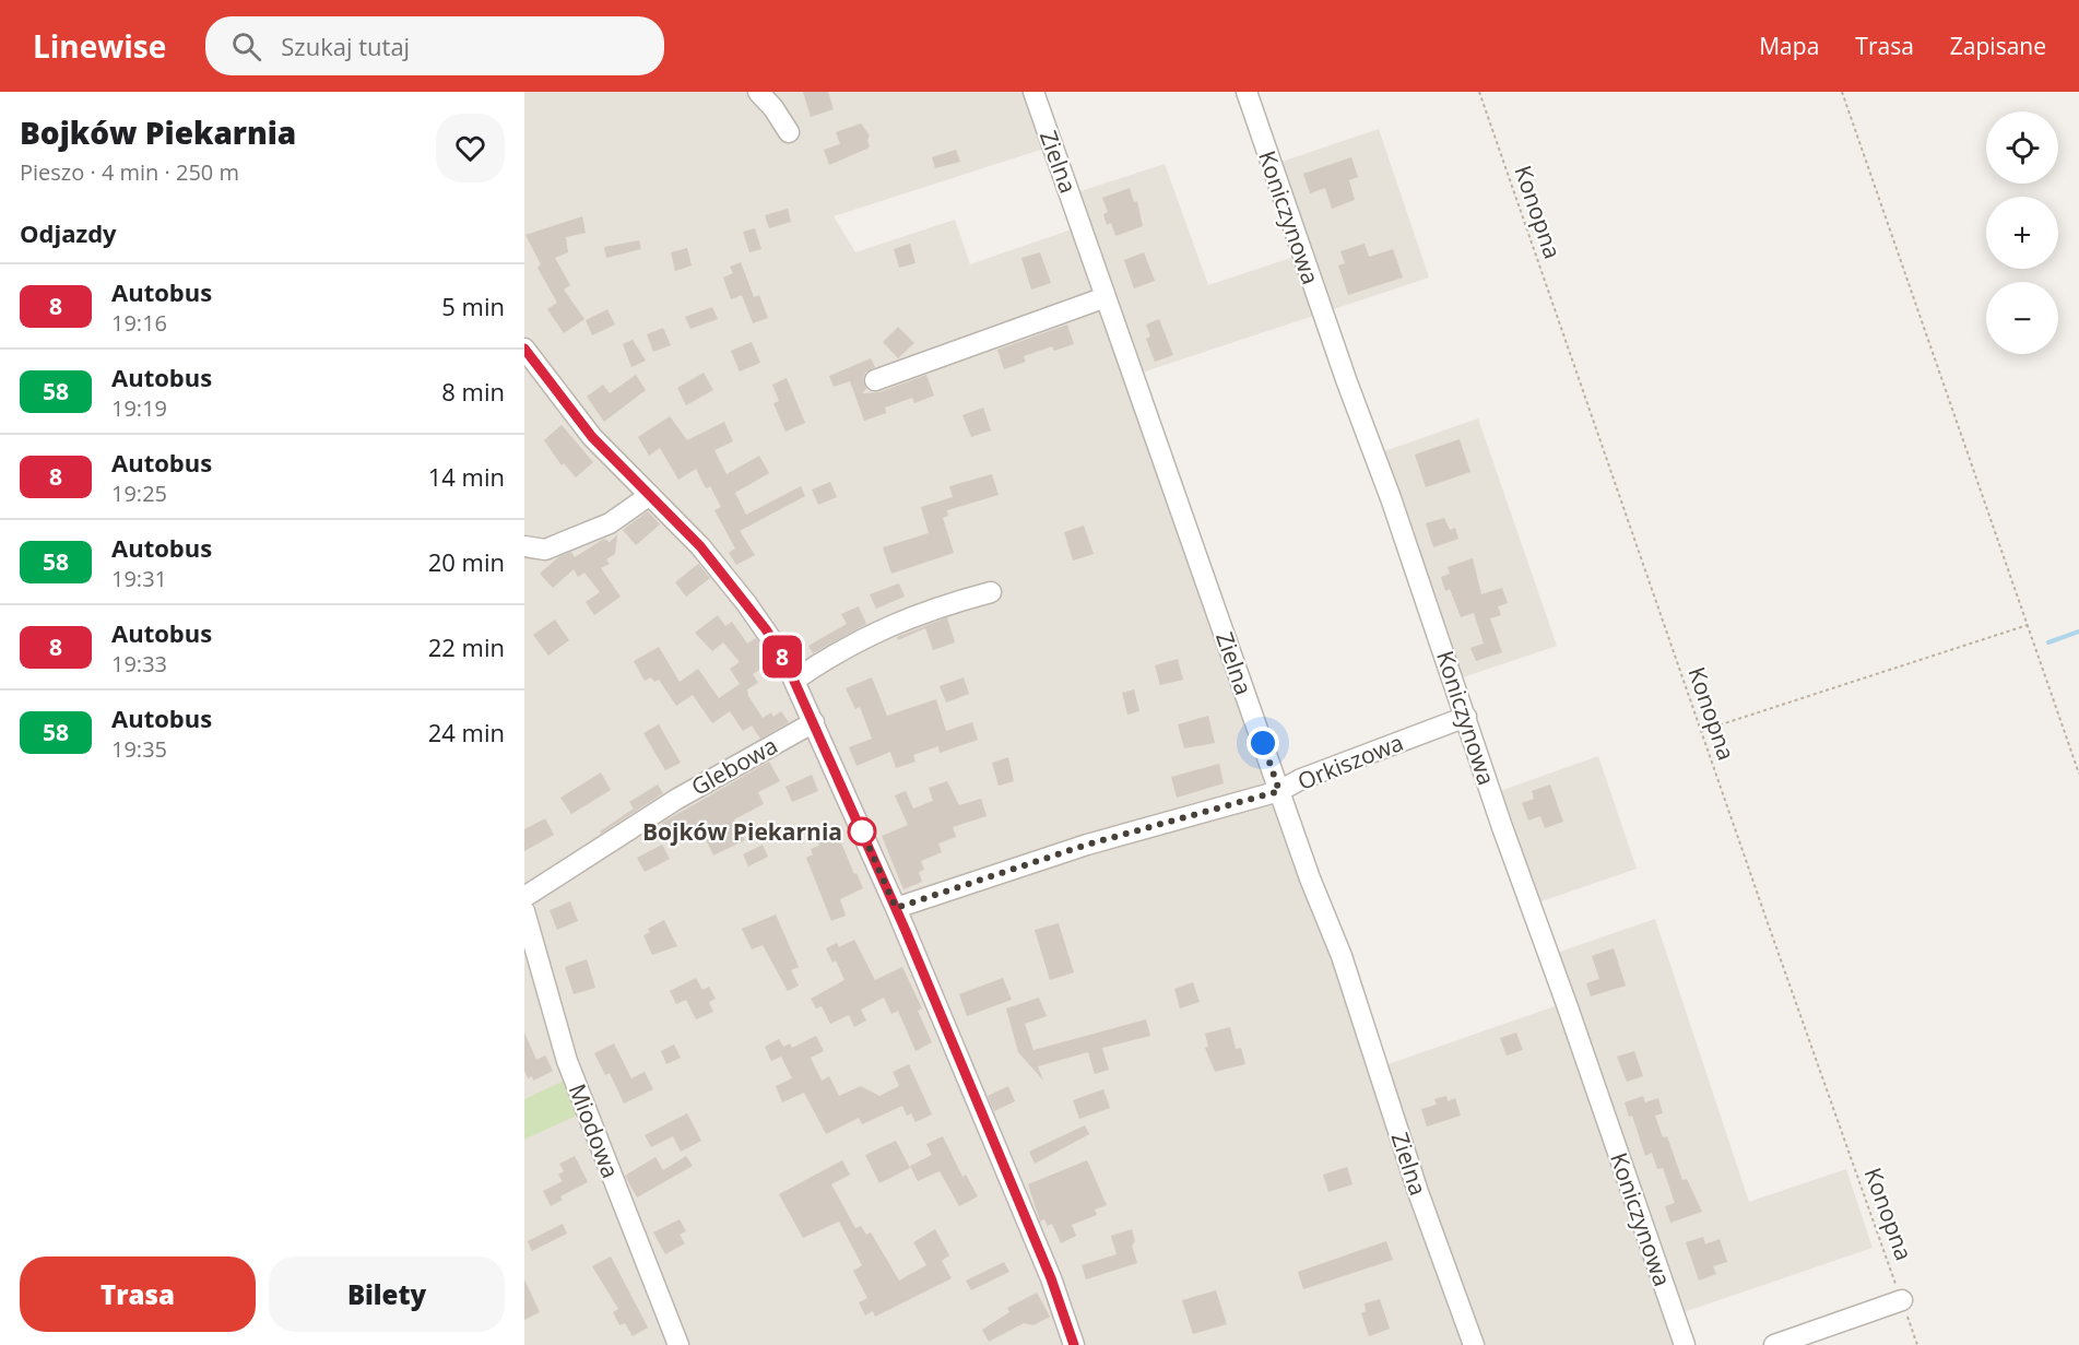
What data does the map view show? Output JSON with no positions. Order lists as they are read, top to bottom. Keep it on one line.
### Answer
{"streets":{"street":["Zielna","Koniczynowa","Orkiszowa","Glebowa","Miodowa"],"path":["Konopna"]},"crossings":[["Zielna","Orkiszowa"],["Koniczynowa","Orkiszowa"]],"places":["Bojków Piekarnia"],"lines":["bus line 8"],"page":{"header":"Linewise","search":"Szukaj tutaj","nav":["Mapa","Trasa","Zapisane"],"heading":[["Bojków Piekarnia","Pieszo · 4 min · 250 m"],"Odjazdy"],"on_map":"8","map_buttons":["+","−"],"list":[{"mark":"8","name":"Autobus","note":"19:16","value":"5 min"},{"mark":"58","name":"Autobus","note":"19:19","value":"8 min"},{"mark":"8","name":"Autobus","note":"19:25","value":"14 min"},{"mark":"58","name":"Autobus","note":"19:31","value":"20 min"},{"mark":"8","name":"Autobus","note":"19:33","value":"22 min"},{"mark":"58","name":"Autobus","note":"19:35","value":"24 min"}],"buttons":["Trasa","Bilety"]}}
